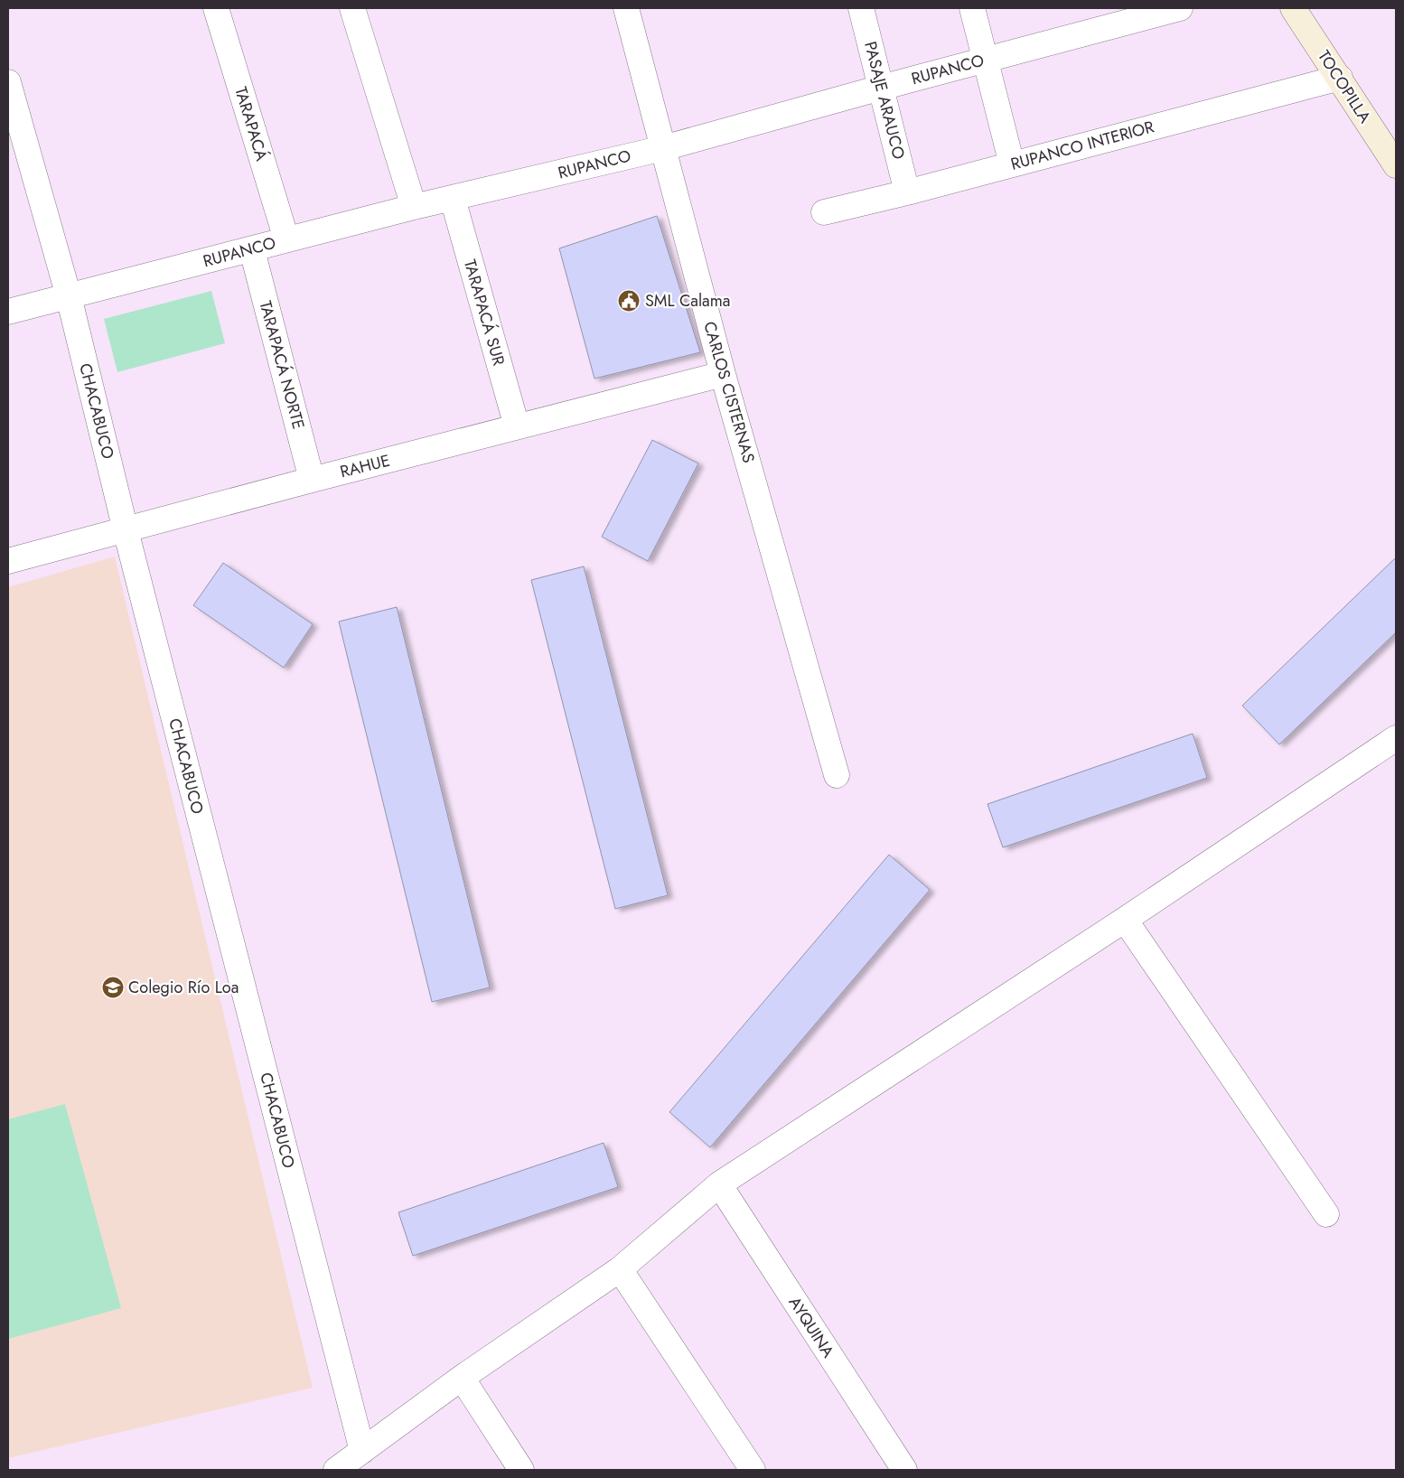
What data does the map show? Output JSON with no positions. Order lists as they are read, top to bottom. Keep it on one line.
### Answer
{"streets":{"street":["RUPANCO","TOCOPILLA","PASAJE ARAUCO","TARAPACÁ","RUPANCO INTERIOR","TARAPACÁ SUR","TARAPACÁ NORTE","CARLOS CISTERNAS","CHACABUCO","RAHUE","AYQUINA"]},"crossings":[["RUPANCO","PASAJE ARAUCO"],["RUPANCO","TARAPACÁ"],["RUPANCO","TARAPACÁ SUR"],["RUPANCO","TARAPACÁ NORTE"],["RUPANCO","CARLOS CISTERNAS"],["RUPANCO","CHACABUCO"],["TOCOPILLA","RUPANCO INTERIOR"],["PASAJE ARAUCO","RUPANCO INTERIOR"],["TARAPACÁ SUR","RAHUE"],["TARAPACÁ NORTE","RAHUE"],["CARLOS CISTERNAS","RAHUE"],["CHACABUCO","RAHUE"]],"places":{"public building":["SML Calama"],"school or university":["Colegio Río Loa"]}}
